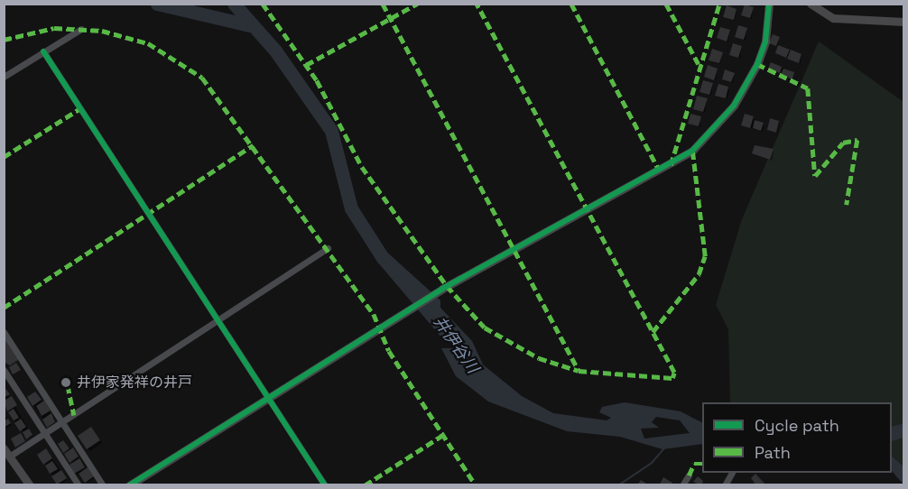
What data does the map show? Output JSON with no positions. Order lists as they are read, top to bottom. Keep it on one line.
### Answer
{"water":["井伊谷川"],"places":["井伊家発祥の井戸"],"legend":["Cycle path","Path"]}
